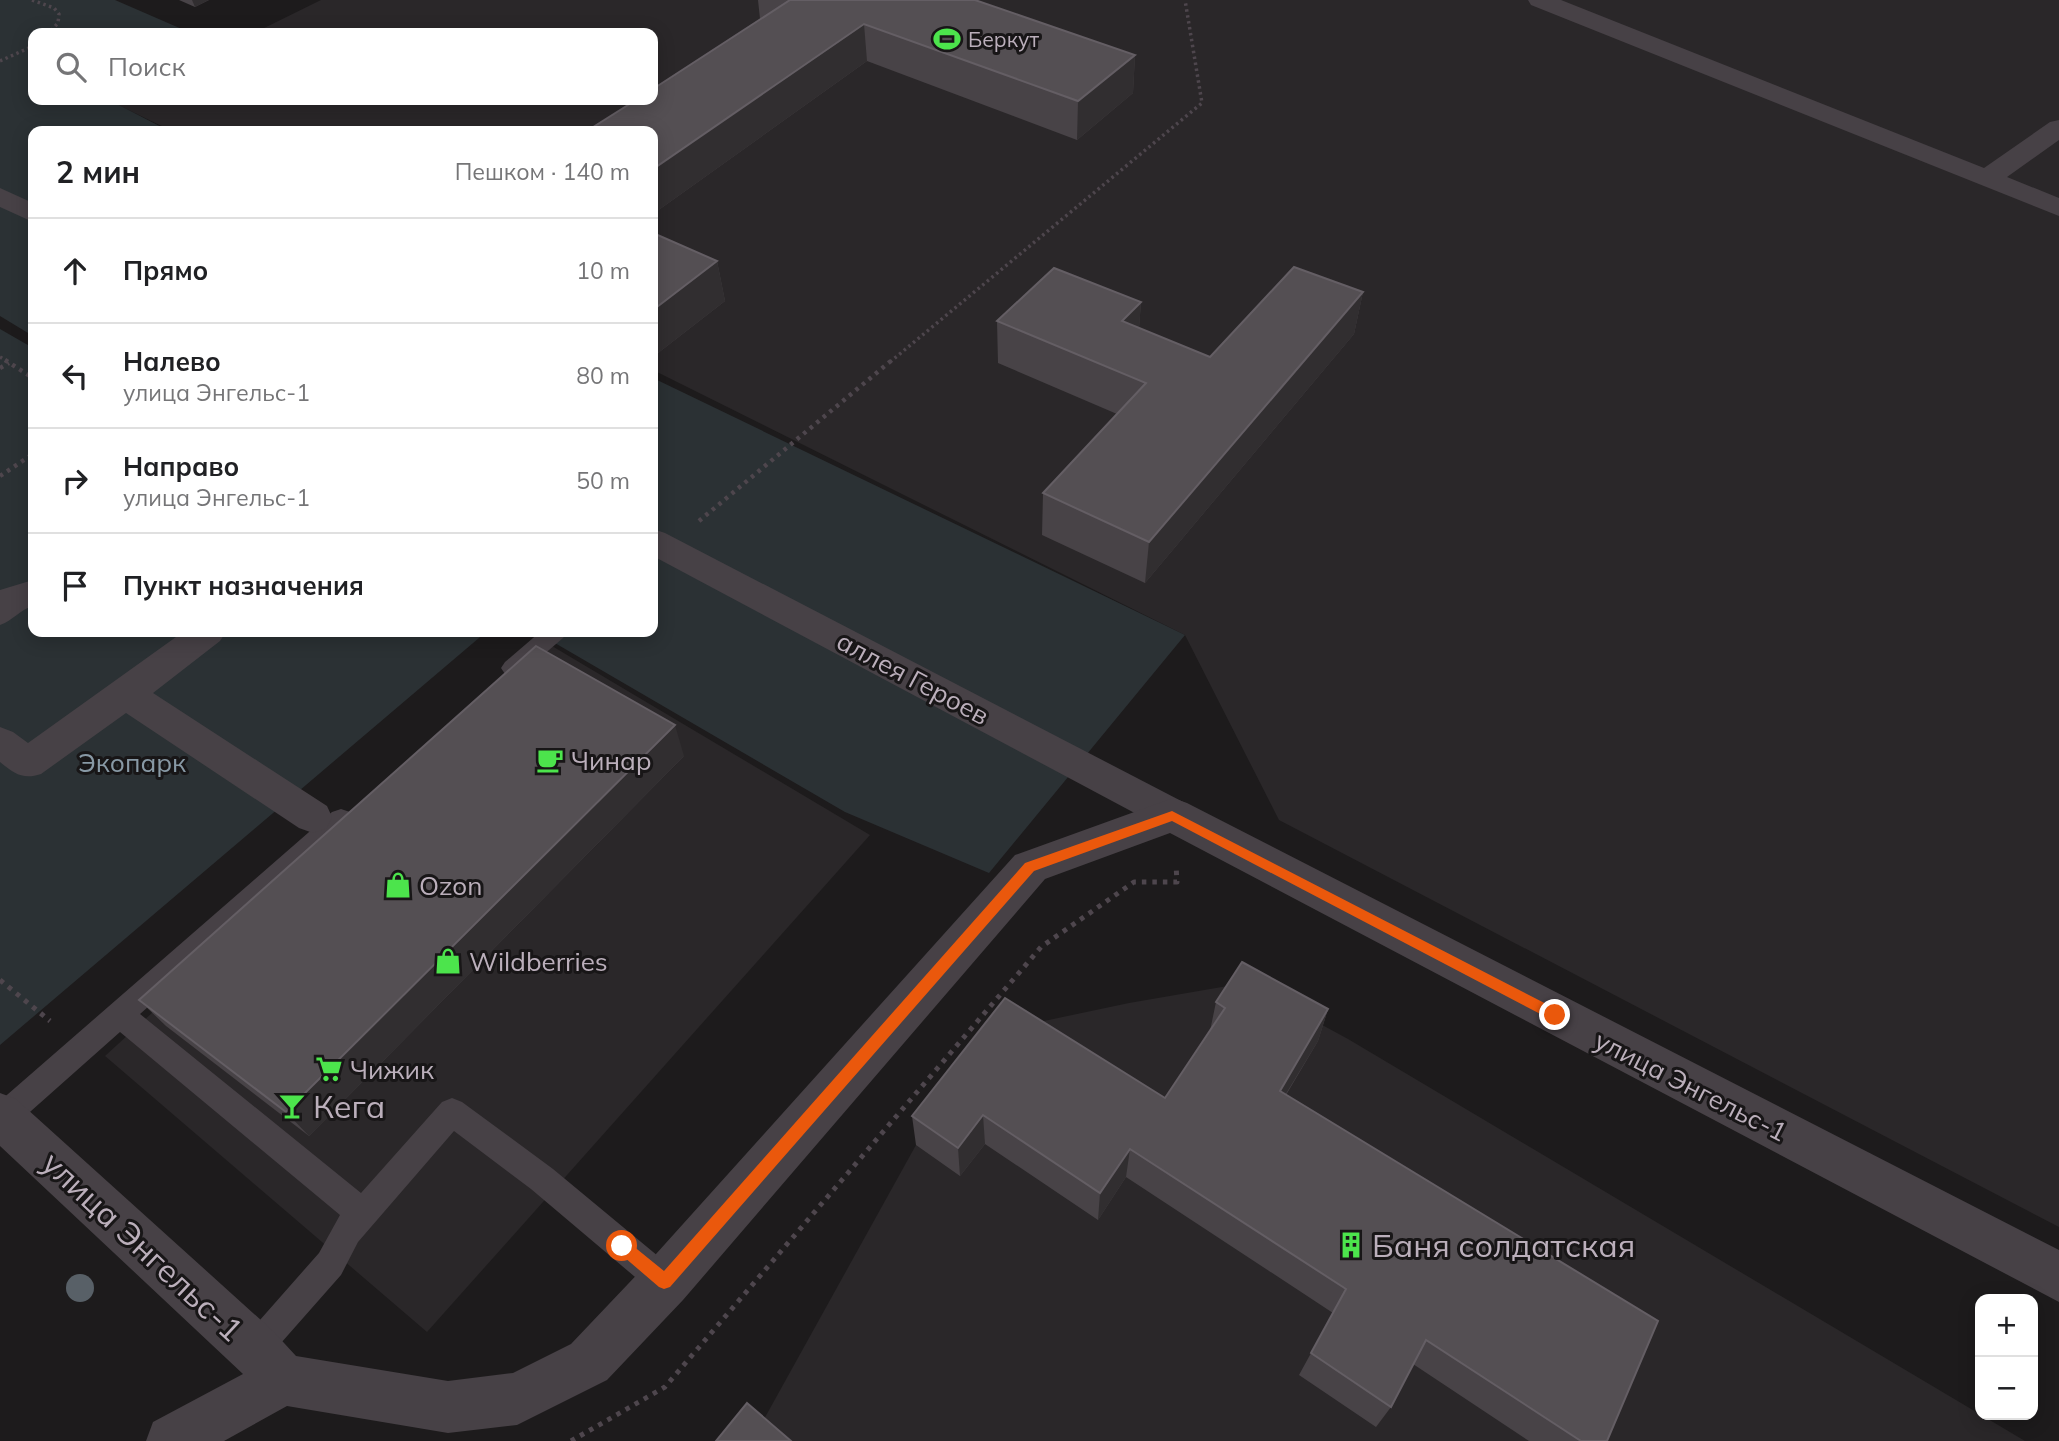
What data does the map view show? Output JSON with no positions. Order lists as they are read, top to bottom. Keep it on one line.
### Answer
{"streets":{"street":["аллея Героев","улица Энгельс-1"]},"crossings":[["аллея Героев","улица Энгельс-1"]],"parks":["Экопарк"],"places":{"sports":["Беркут"],"cafe":["Чинар"],"shop":["Ozon","Wildberries"],"supermarket":["Чижик"],"bar":["Кега"],"building":["Баня солдатская"]},"page":{"search":"Поиск","heading":["2 мин","Пешком · 140 m"],"list":[["Прямо","10 m"],["Налево","улица Энгельс-1","80 m"],["Направо","улица Энгельс-1","50 m"],"Пункт назначения"],"map_buttons":["+","−"]}}
